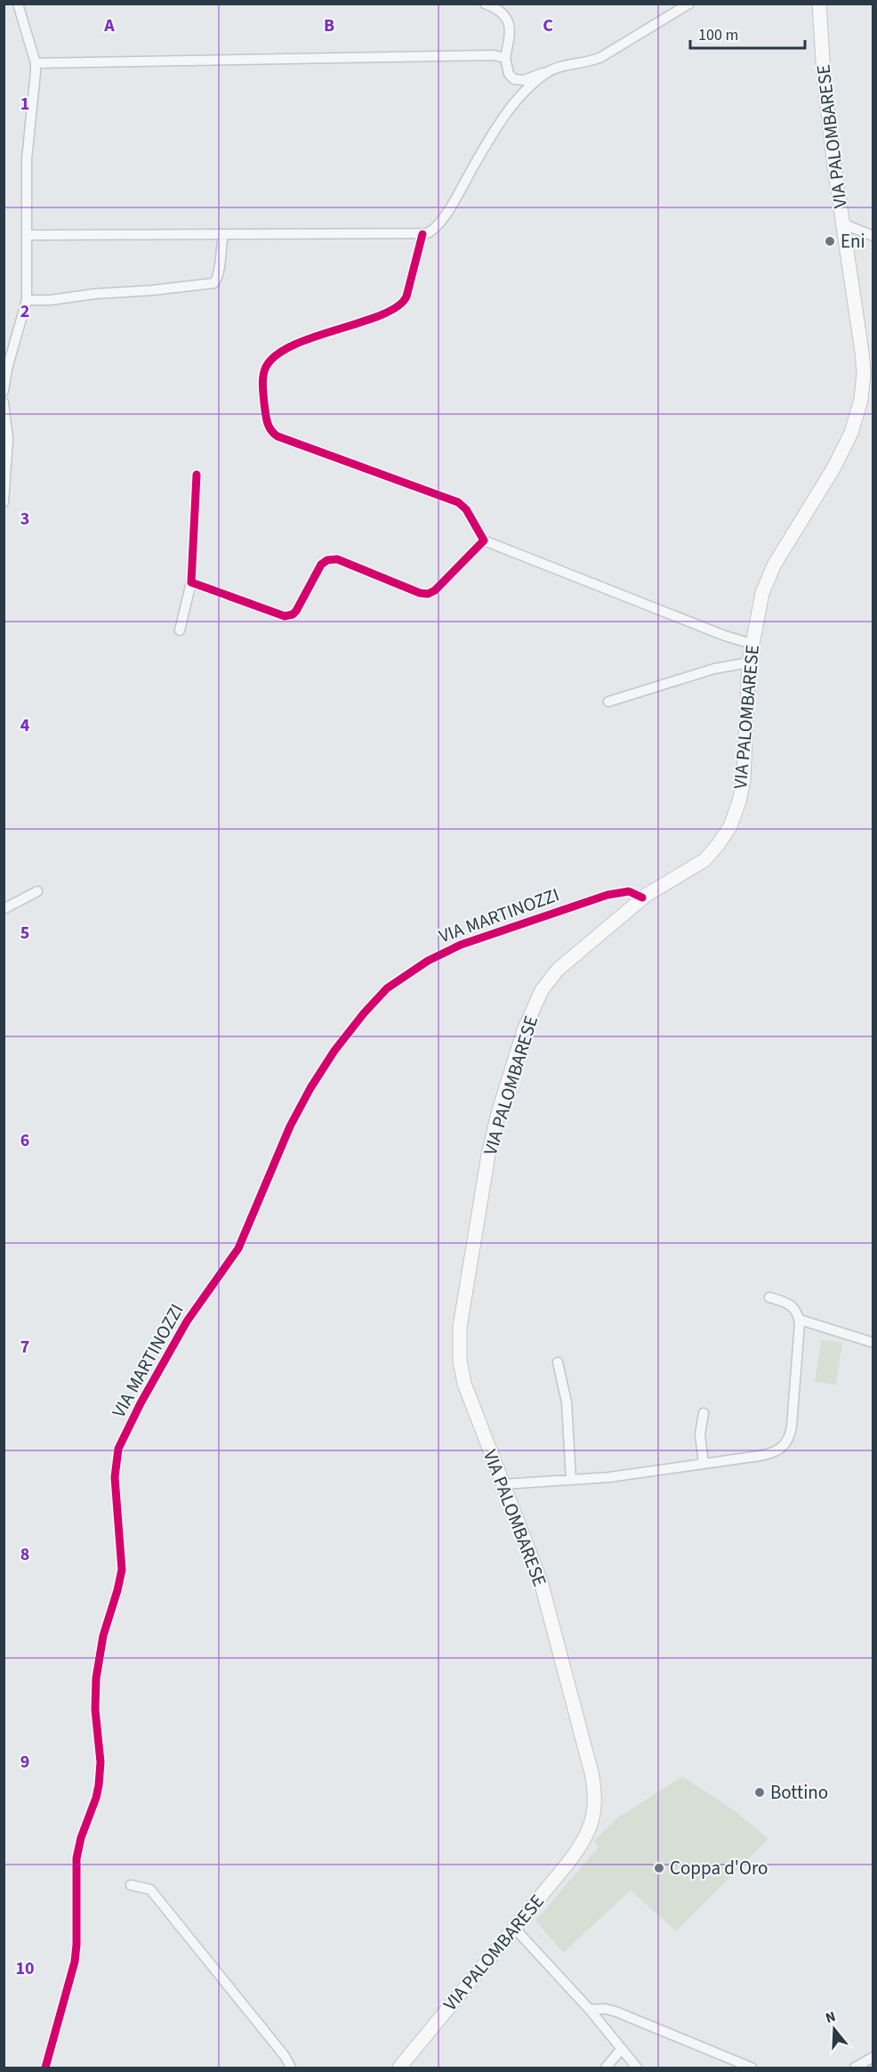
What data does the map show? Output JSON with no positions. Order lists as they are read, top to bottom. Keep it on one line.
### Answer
{"streets":{"main road":["VIA PALOMBARESE"],"street":["VIA MARTINOZZI"]},"crossings":[["VIA PALOMBARESE","VIA MARTINOZZI"]],"places":["Eni","Bottino","Coppa d'Oro"],"scale_bar":"100 m","north":"top","grid":{"columns":["A","B","C"],"rows":["1","2","3","4","5","6","7","8","9","10"]}}
